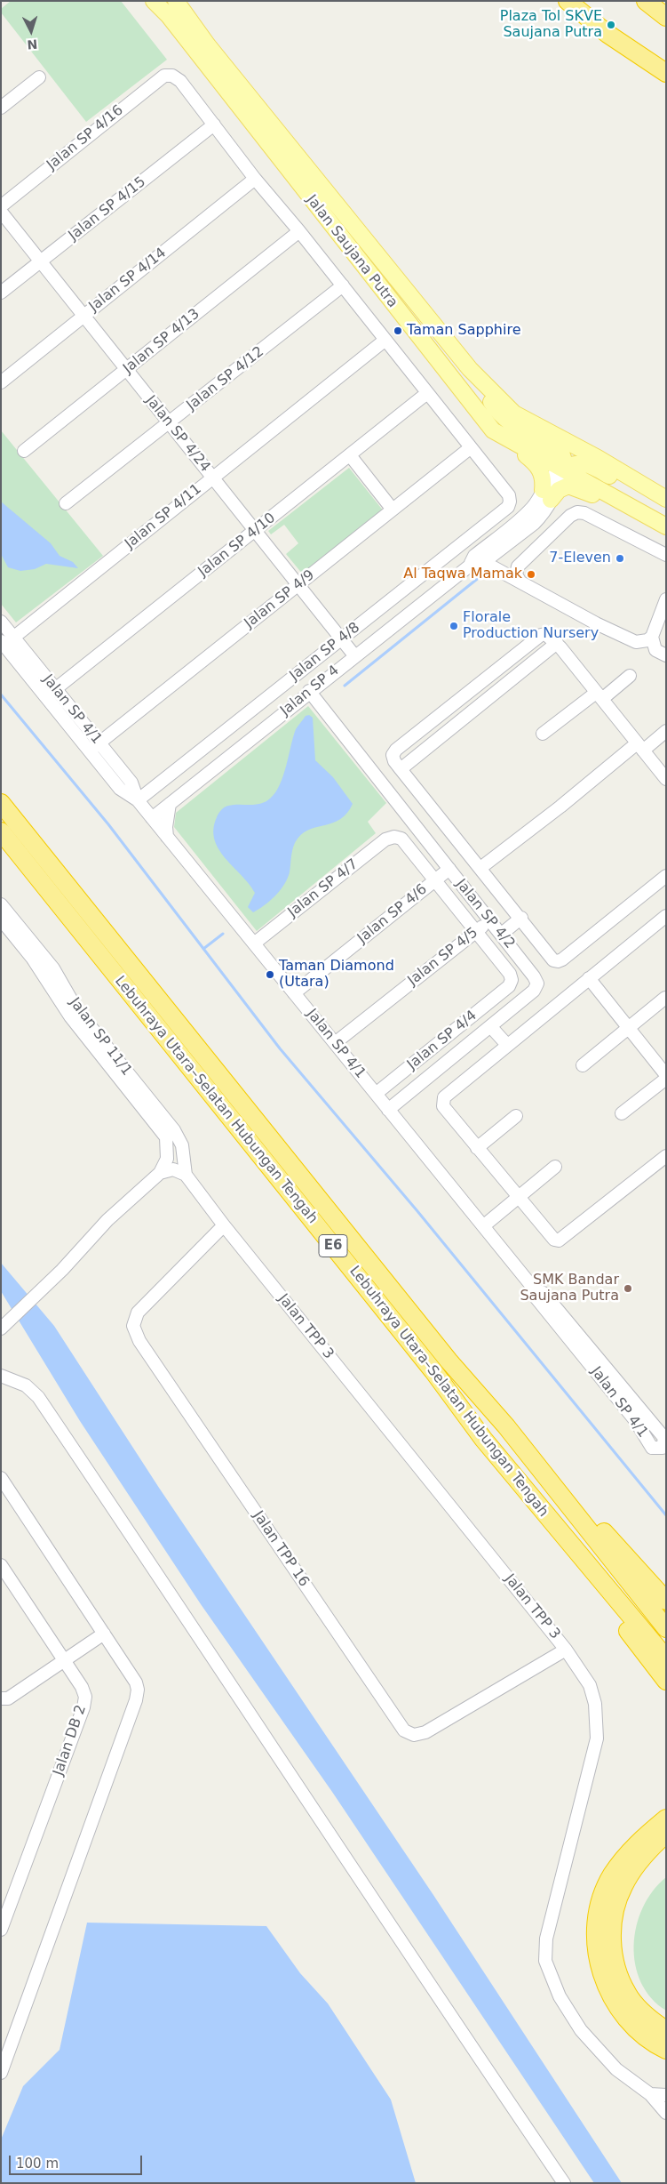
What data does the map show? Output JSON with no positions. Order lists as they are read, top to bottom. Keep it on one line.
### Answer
{"streets":{"highway":["Lebuhraya Utara–Selatan Hubungan Tengah","E6"],"main road":["Jalan Saujana Putra"],"street":["Jalan SP 4/16","Jalan SP 4/15","Jalan SP 4/14","Jalan SP 4/13","Jalan SP 4/12","Jalan SP 4/24","Jalan SP 4/11","Jalan SP 4/10","Jalan SP 4/9","Jalan SP 4/8","Jalan SP 4","Jalan SP 4/1","Jalan SP 4/7","Jalan SP 4/6","Jalan SP 4/2","Jalan SP 4/5","Jalan SP 11/1","Jalan SP 4/4","Jalan TPP 3","Jalan TPP 16","Jalan DB 2"]},"crossings":[["Jalan SP 4/16","Jalan SP 4/15"],["Jalan SP 4/15","Jalan SP 4/24"],["Jalan Saujana Putra","Jalan SP 4"],["Jalan SP 4/14","Jalan SP 4/24"],["Jalan SP 4/13","Jalan SP 4/24"],["Jalan SP 4/12","Jalan SP 4/24"],["Jalan SP 4/24","Jalan SP 4/11"],["Jalan SP 4/24","Jalan SP 4/10"],["Jalan SP 4/24","Jalan SP 4/9"],["Jalan SP 4/24","Jalan SP 4/8"],["Jalan SP 4/24","Jalan SP 4"],["Jalan SP 4/11","Jalan SP 4/1"],["Jalan SP 4/10","Jalan SP 4/1"],["Jalan SP 4/9","Jalan SP 4/8"],["Jalan SP 4/9","Jalan SP 4/1"],["Jalan SP 4/8","Jalan SP 4/1"],["Jalan SP 4","Jalan SP 4/1"],["Jalan SP 4","Jalan SP 4/2"],["Jalan SP 4/1","Jalan SP 4/7"],["Jalan SP 4/1","Jalan SP 4/6"],["Jalan SP 4/1","Jalan SP 4/2"],["Jalan SP 4/1","Jalan SP 4/5"],["Jalan SP 4/1","Jalan SP 4/4"],["Jalan SP 4/7","Jalan SP 4/6"],["Jalan SP 4/6","Jalan SP 4/2"],["Jalan SP 4/2","Jalan SP 4/5"],["Jalan SP 4/5","Jalan SP 4/4"],["Jalan SP 11/1","Jalan TPP 3"],["Jalan TPP 3","Jalan TPP 16"]],"places":["Plaza Tol SKVE Saujana Putra","Taman Sapphire","7-Eleven","Al Taqwa Mamak","Florale Production Nursery","Taman Diamond (Utara)","SMK Bandar Saujana Putra"],"scale_bar":"100 m","north":"bottom"}
